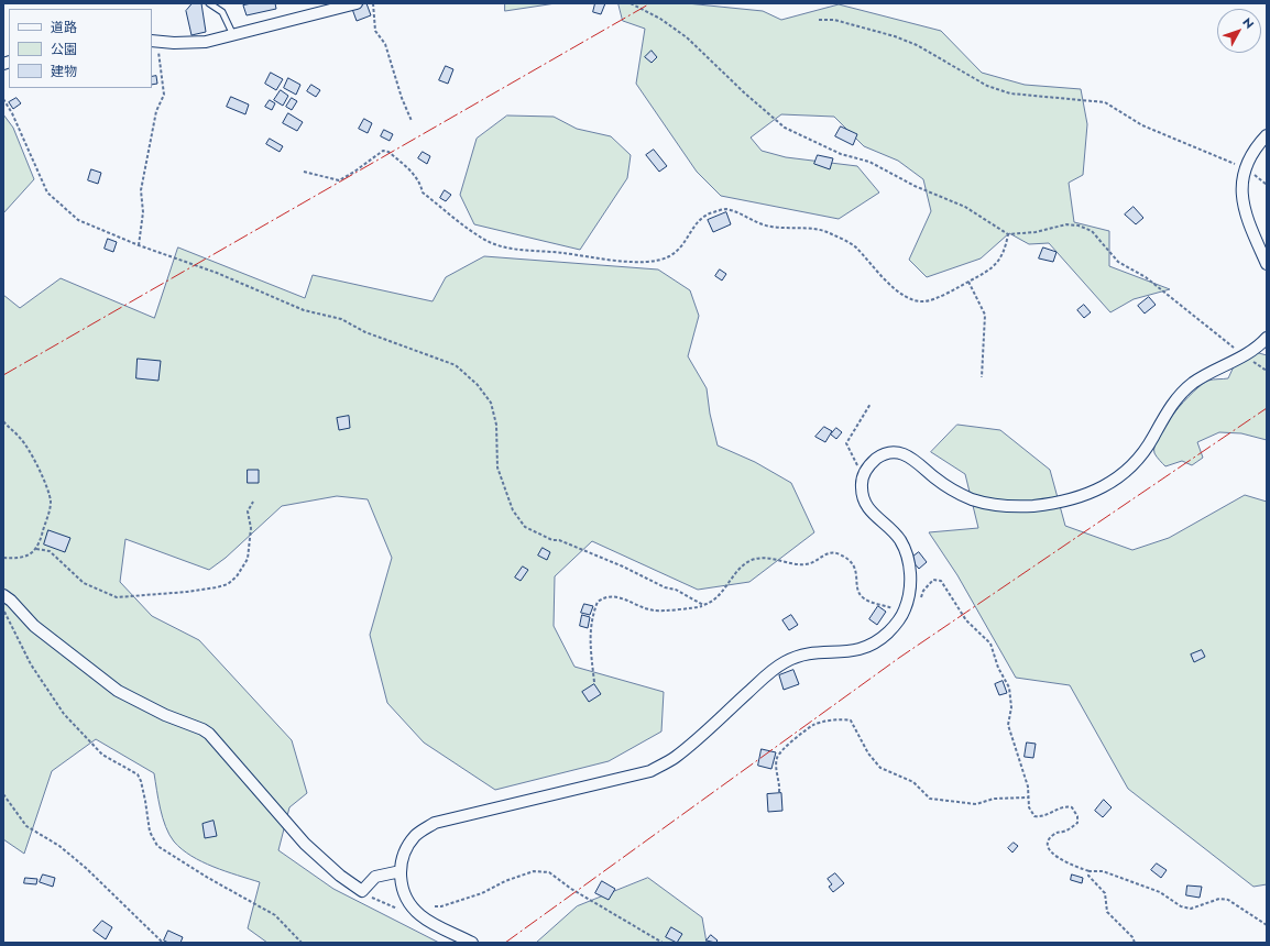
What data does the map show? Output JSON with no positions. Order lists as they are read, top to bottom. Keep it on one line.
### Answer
{"legend":["道路","公園","建物"],"north":"top right"}
